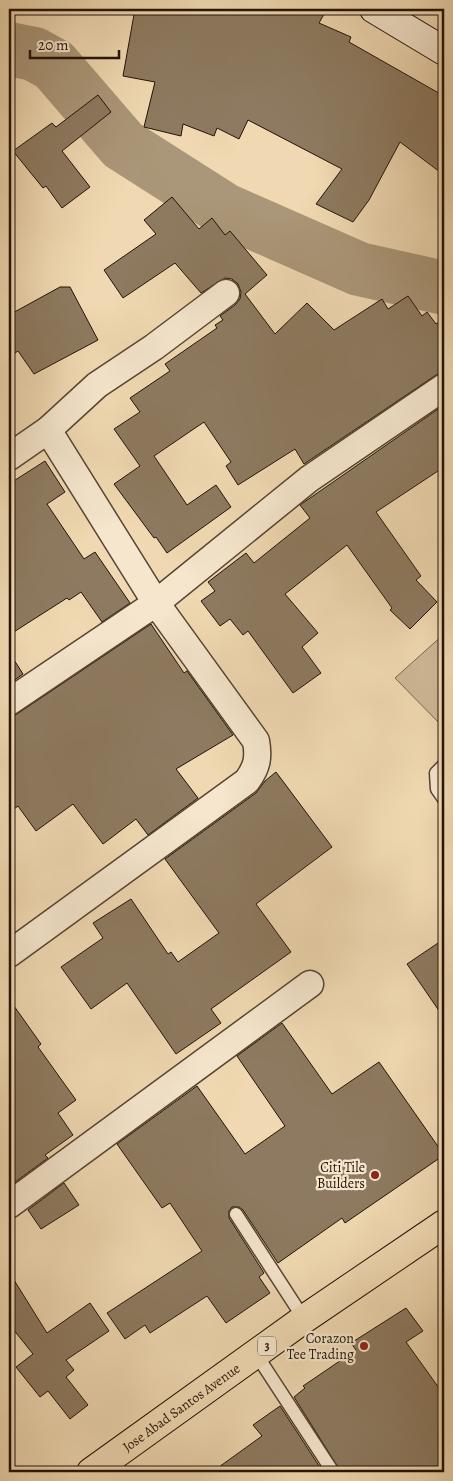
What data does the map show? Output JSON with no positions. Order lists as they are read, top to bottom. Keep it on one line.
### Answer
{"streets":{"highway":["3","Jose Abad Santos Avenue"]},"places":["Citi Tile Builders","Corazon Tee Trading"],"scale_bar":"20 m"}
